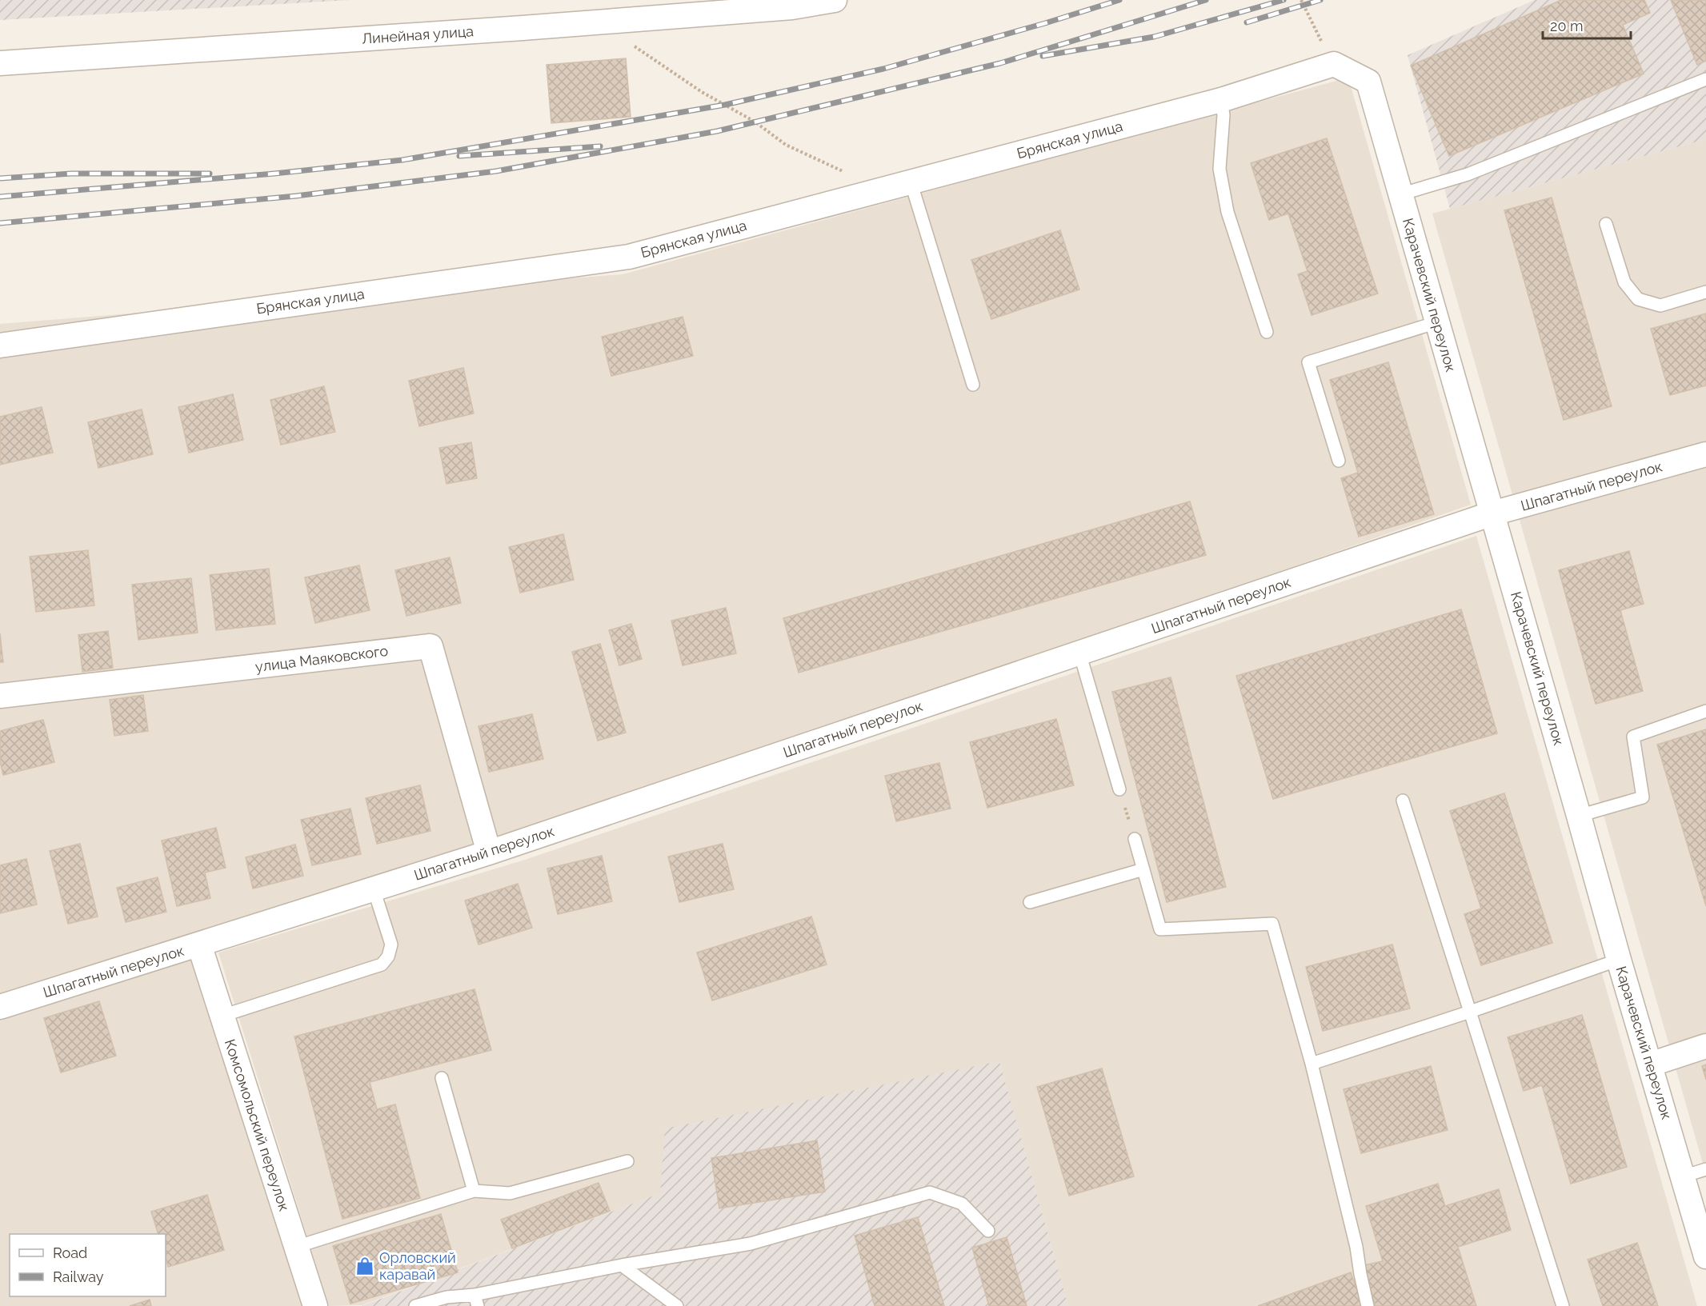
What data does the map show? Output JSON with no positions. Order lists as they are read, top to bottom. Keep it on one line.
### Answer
{"streets":{"street":["Линейная улица","Брянская улица","Карачевский переулок","Шпагатный переулок","улица Маяковского","Комсомольский переулок"]},"crossings":[["Брянская улица","Карачевский переулок"],["Карачевский переулок","Шпагатный переулок"],["Шпагатный переулок","улица Маяковского"],["Шпагатный переулок","Комсомольский переулок"]],"places":{"shop":["Орловский каравай"]},"legend":["Road","Railway"],"scale_bar":"20 m"}
